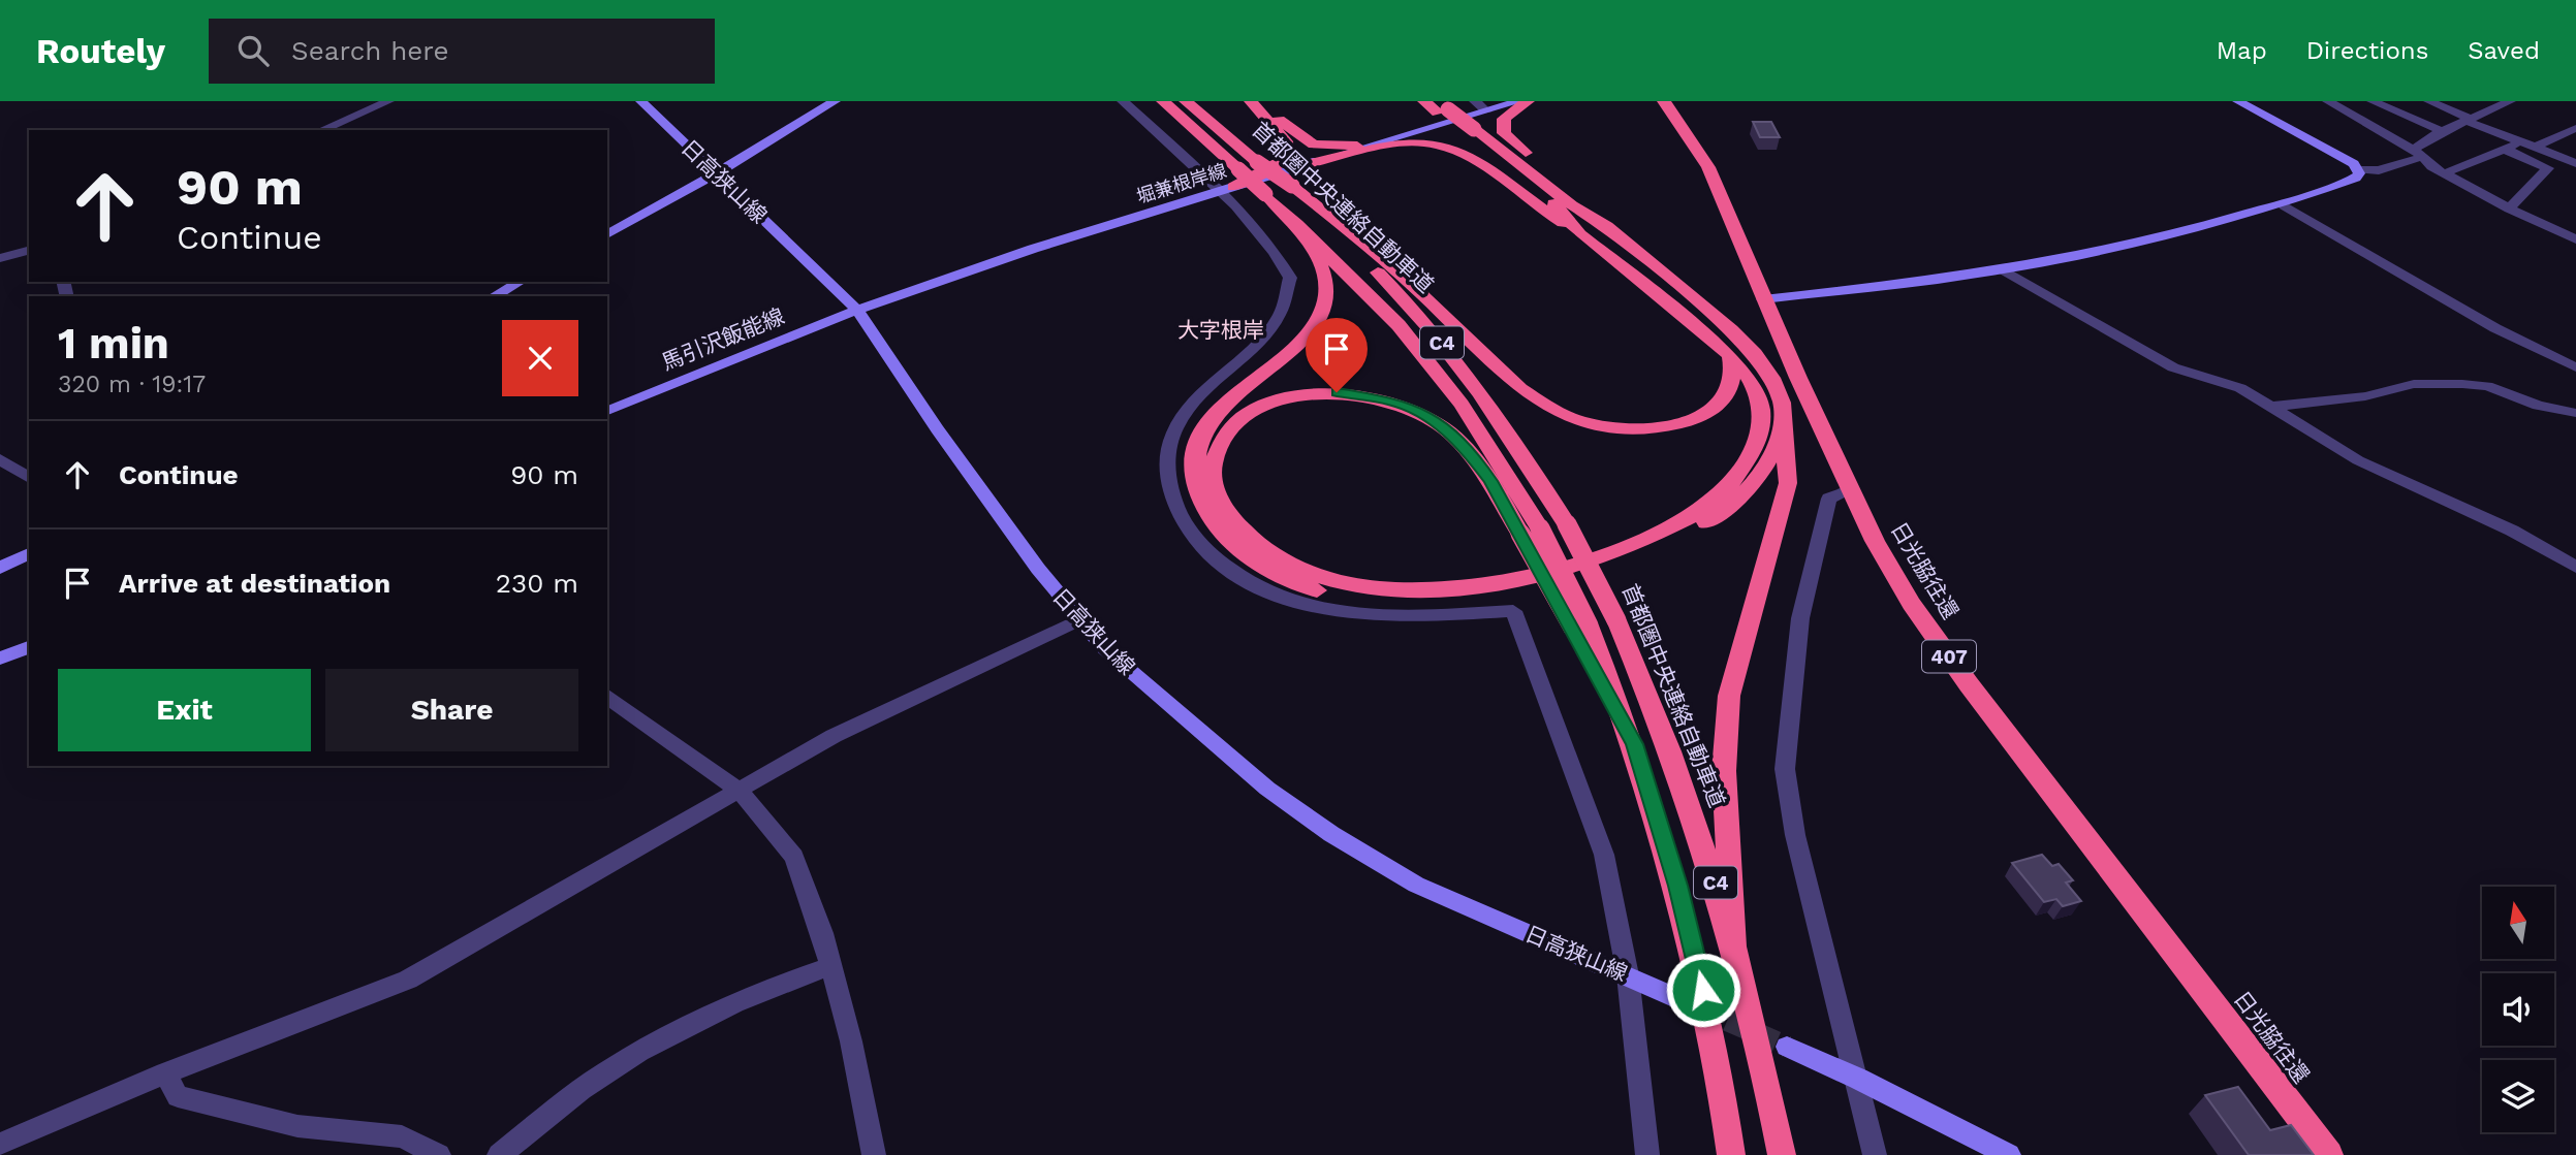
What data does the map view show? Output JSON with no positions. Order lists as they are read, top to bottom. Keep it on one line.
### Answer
{"streets":{"highway":["首都圏中央連絡自動車道","C4","日光脇往還","407"],"main road":["日高狭山線","堀兼根岸線","馬引沢飯能線"]},"crossings":[["日高狭山線","堀兼根岸線"],["日高狭山線","馬引沢飯能線"],["堀兼根岸線","馬引沢飯能線"],["首都圏中央連絡自動車道","C4"]],"districts":["大字根岸"],"north":"top","page":{"header":"Routely","search":"Search here","nav":["Map","Directions","Saved"],"turn":["90 m","Continue"],"heading":["1 min","320 m · 19:17"],"list":[{"name":"Continue","value":"90 m"},{"name":"Arrive at destination","value":"230 m"}],"buttons":["Exit","Share"]}}
